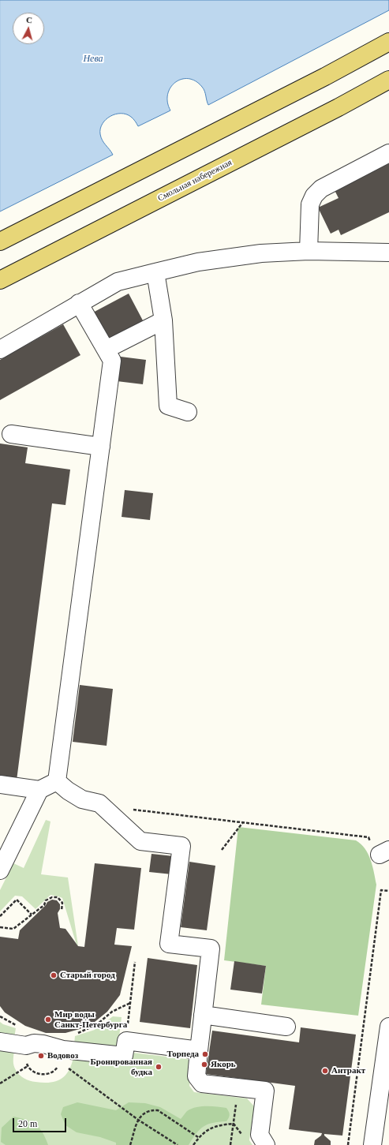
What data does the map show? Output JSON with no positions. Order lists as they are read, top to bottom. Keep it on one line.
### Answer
{"streets":{"main road":["Смольная набережная"]},"water":["Нева"],"places":["Старый город","Мир воды Санкт-Петербурга","Торпеда","Водовоз","Якорь","Бронированная будка","Антракт"],"scale_bar":"20 m","north":"top"}
